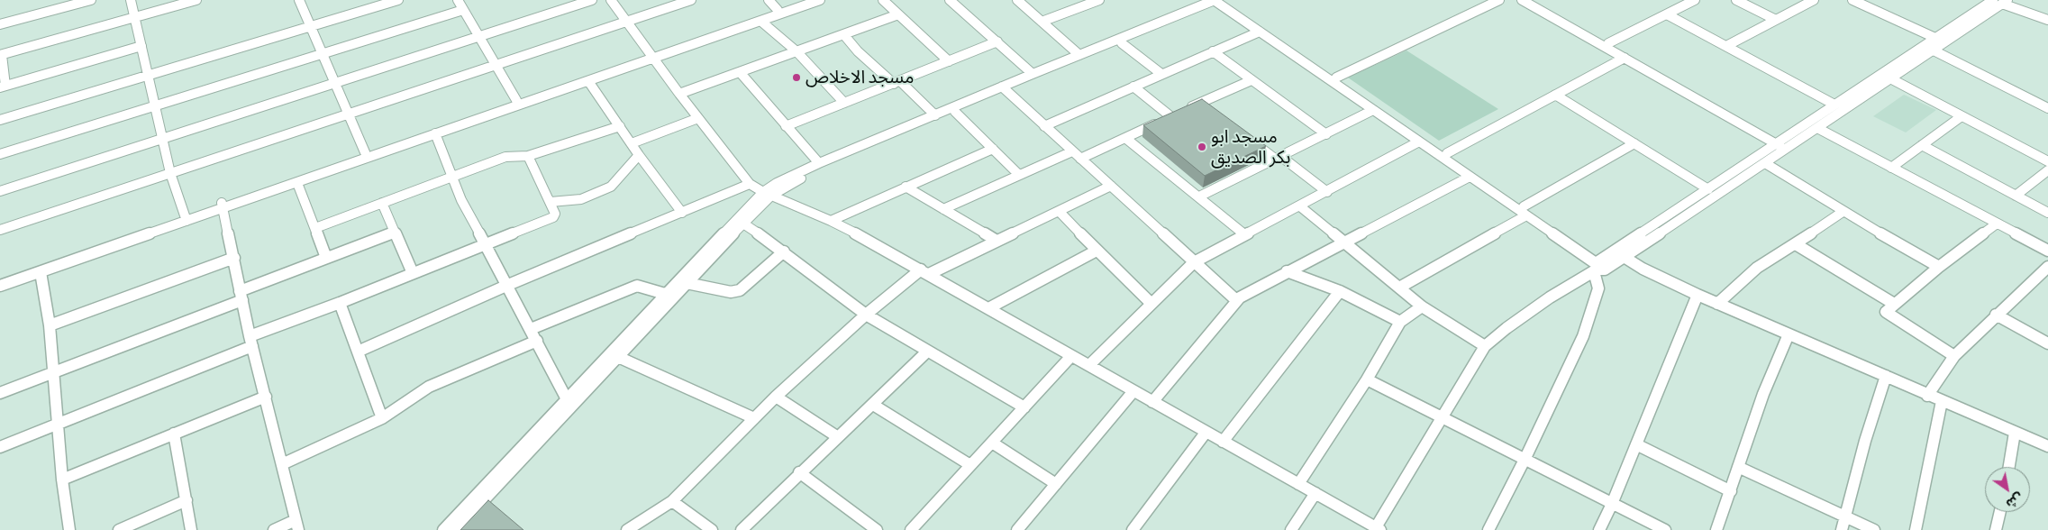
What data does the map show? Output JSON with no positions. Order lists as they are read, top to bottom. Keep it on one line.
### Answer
{"places":["مسجد الاخلاص","مسجد ابو بكر الصديق"],"north":"bottom right"}
